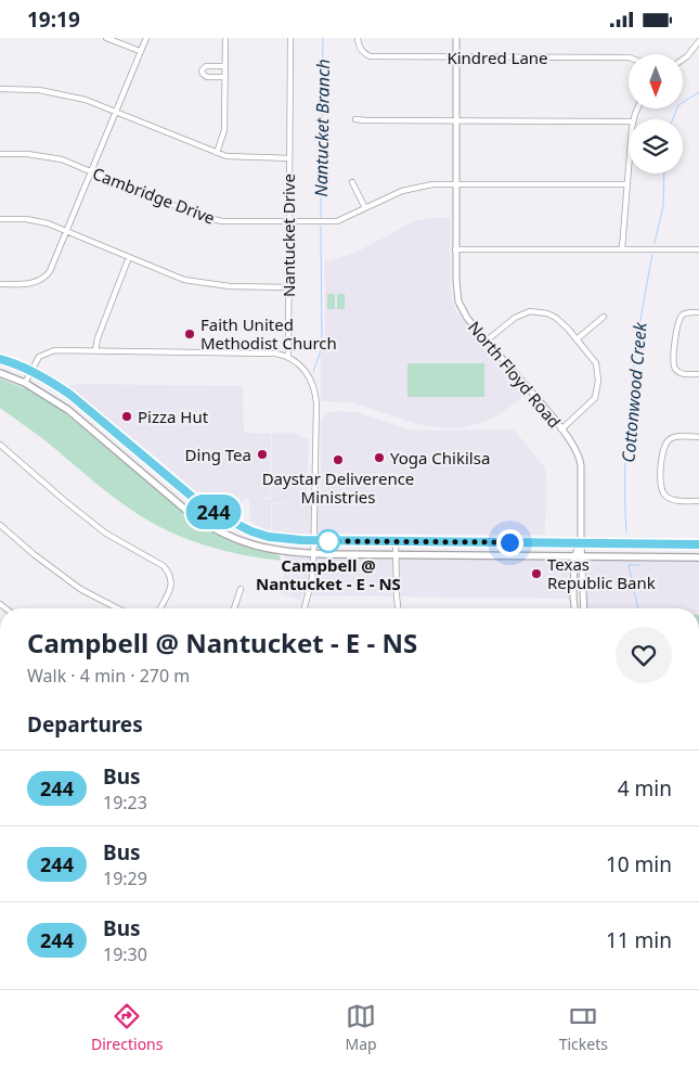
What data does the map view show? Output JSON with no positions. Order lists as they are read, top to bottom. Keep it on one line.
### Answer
{"streets":{"street":["Kindred Lane","Cambridge Drive","Nantucket Drive","North Floyd Road"]},"crossings":[["Kindred Lane","North Floyd Road"],["Cambridge Drive","Nantucket Drive"],["Cambridge Drive","North Floyd Road"]],"water":["Nantucket Branch","Cottonwood Creek"],"places":["Faith United Methodist Church","Pizza Hut","Ding Tea","Yoga Chikilsa","Daystar Deliverence Ministries","Campbell @ Nantucket - E - NS","Texas Republic Bank"],"lines":["bus line 244"],"north":"bottom","page":{"status":"19:19","on_map":"244","heading":[["Campbell @ Nantucket - E - NS","Walk · 4 min · 270 m"],"Departures"],"list":[{"mark":"244","name":"Bus","note":"19:23","value":"4 min"},{"mark":"244","name":"Bus","note":"19:29","value":"10 min"},{"mark":"244","name":"Bus","note":"19:30","value":"11 min"}],"tabs":["Directions","Map","Tickets"]}}
